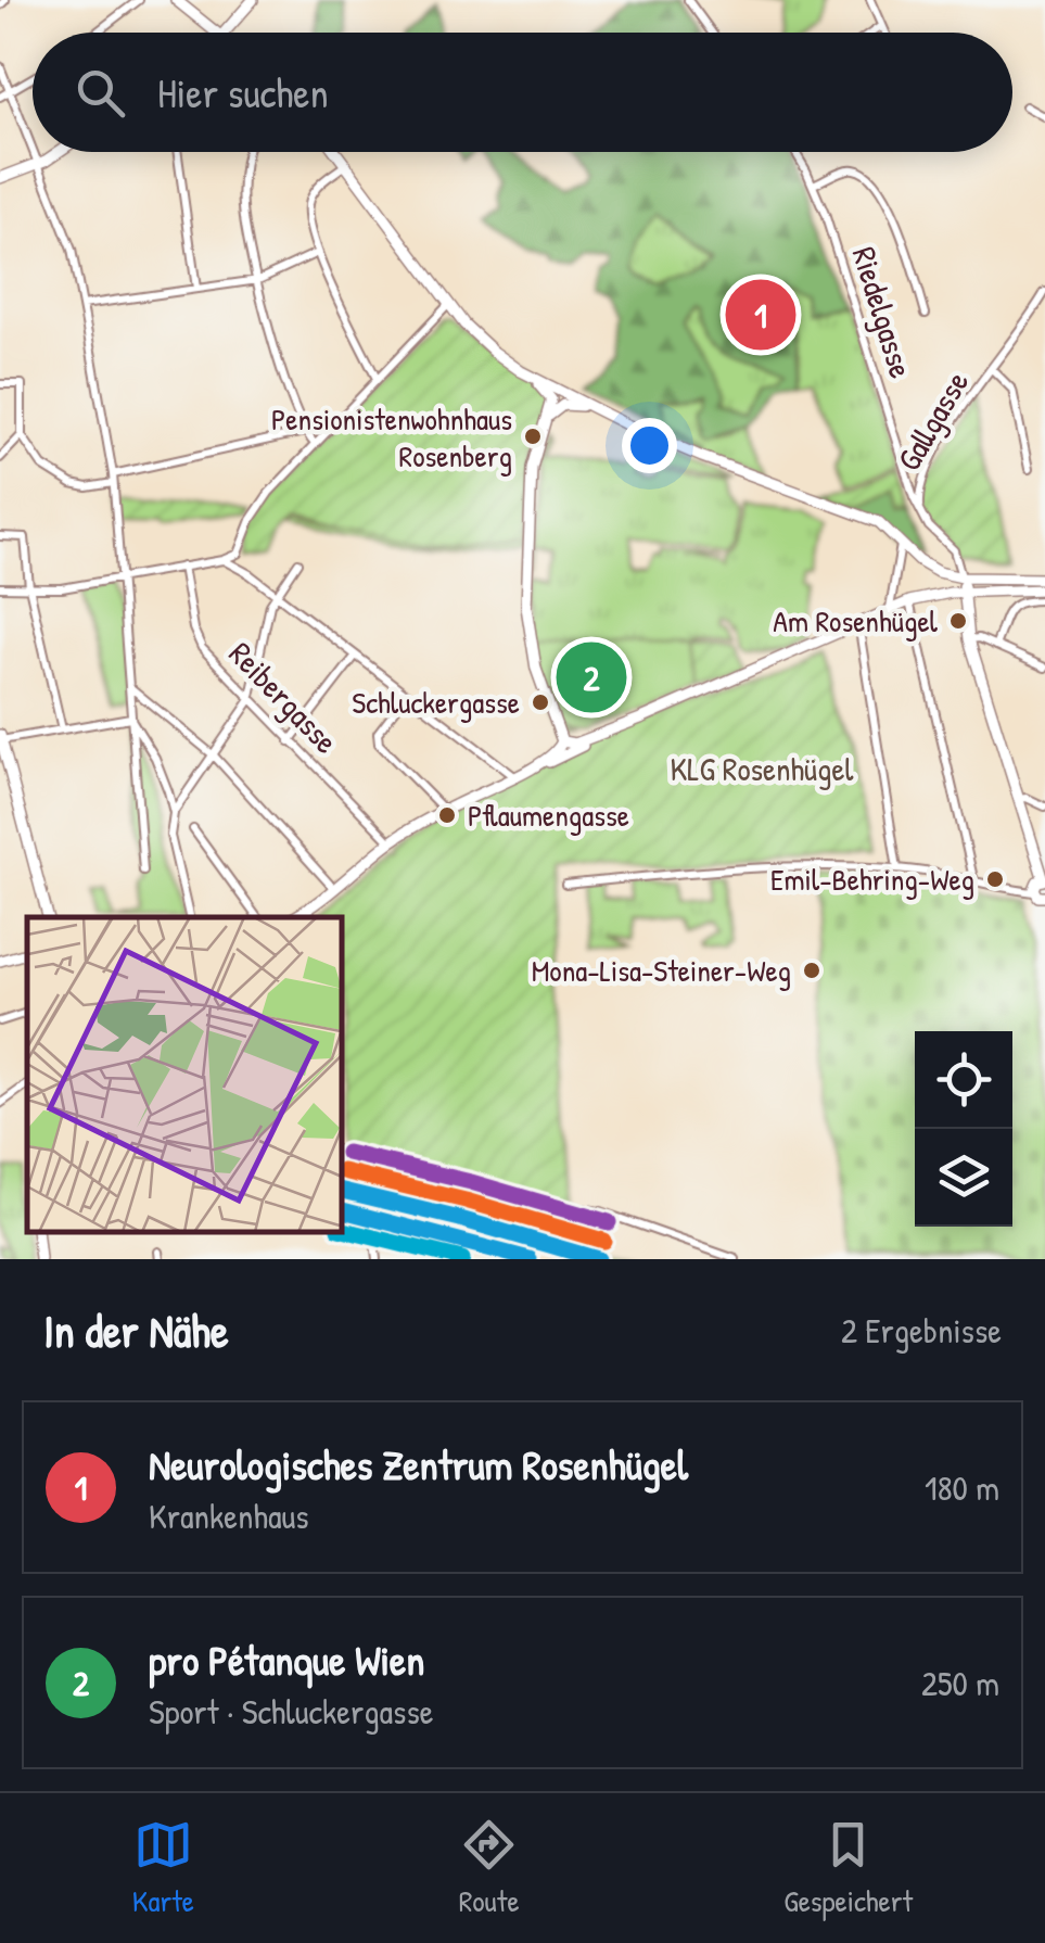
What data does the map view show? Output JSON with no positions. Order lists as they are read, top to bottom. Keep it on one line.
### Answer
{"streets":{"street":["Riedelgasse","Gallgasse","Reibergasse"]},"crossings":[["Riedelgasse","Gallgasse"]],"parks":["KLG Rosenhügel"],"places":["Pensionistenwohnhaus Rosenberg","Am Rosenhügel","Schluckergasse","Pflaumengasse","Emil-Behring-Weg","Mona-Lisa-Steiner-Weg"],"page":{"search":"Hier suchen","pins":["1","2"],"heading":["In der Nähe","2 Ergebnisse"],"list":[{"mark":"1","name":"Neurologisches Zentrum Rosenhügel","note":"Krankenhaus","value":"180 m"},{"mark":"2","name":"pro Pétanque Wien","note":"Sport · Schluckergasse","value":"250 m"}],"nav":["Karte","Route","Gespeichert"]}}
